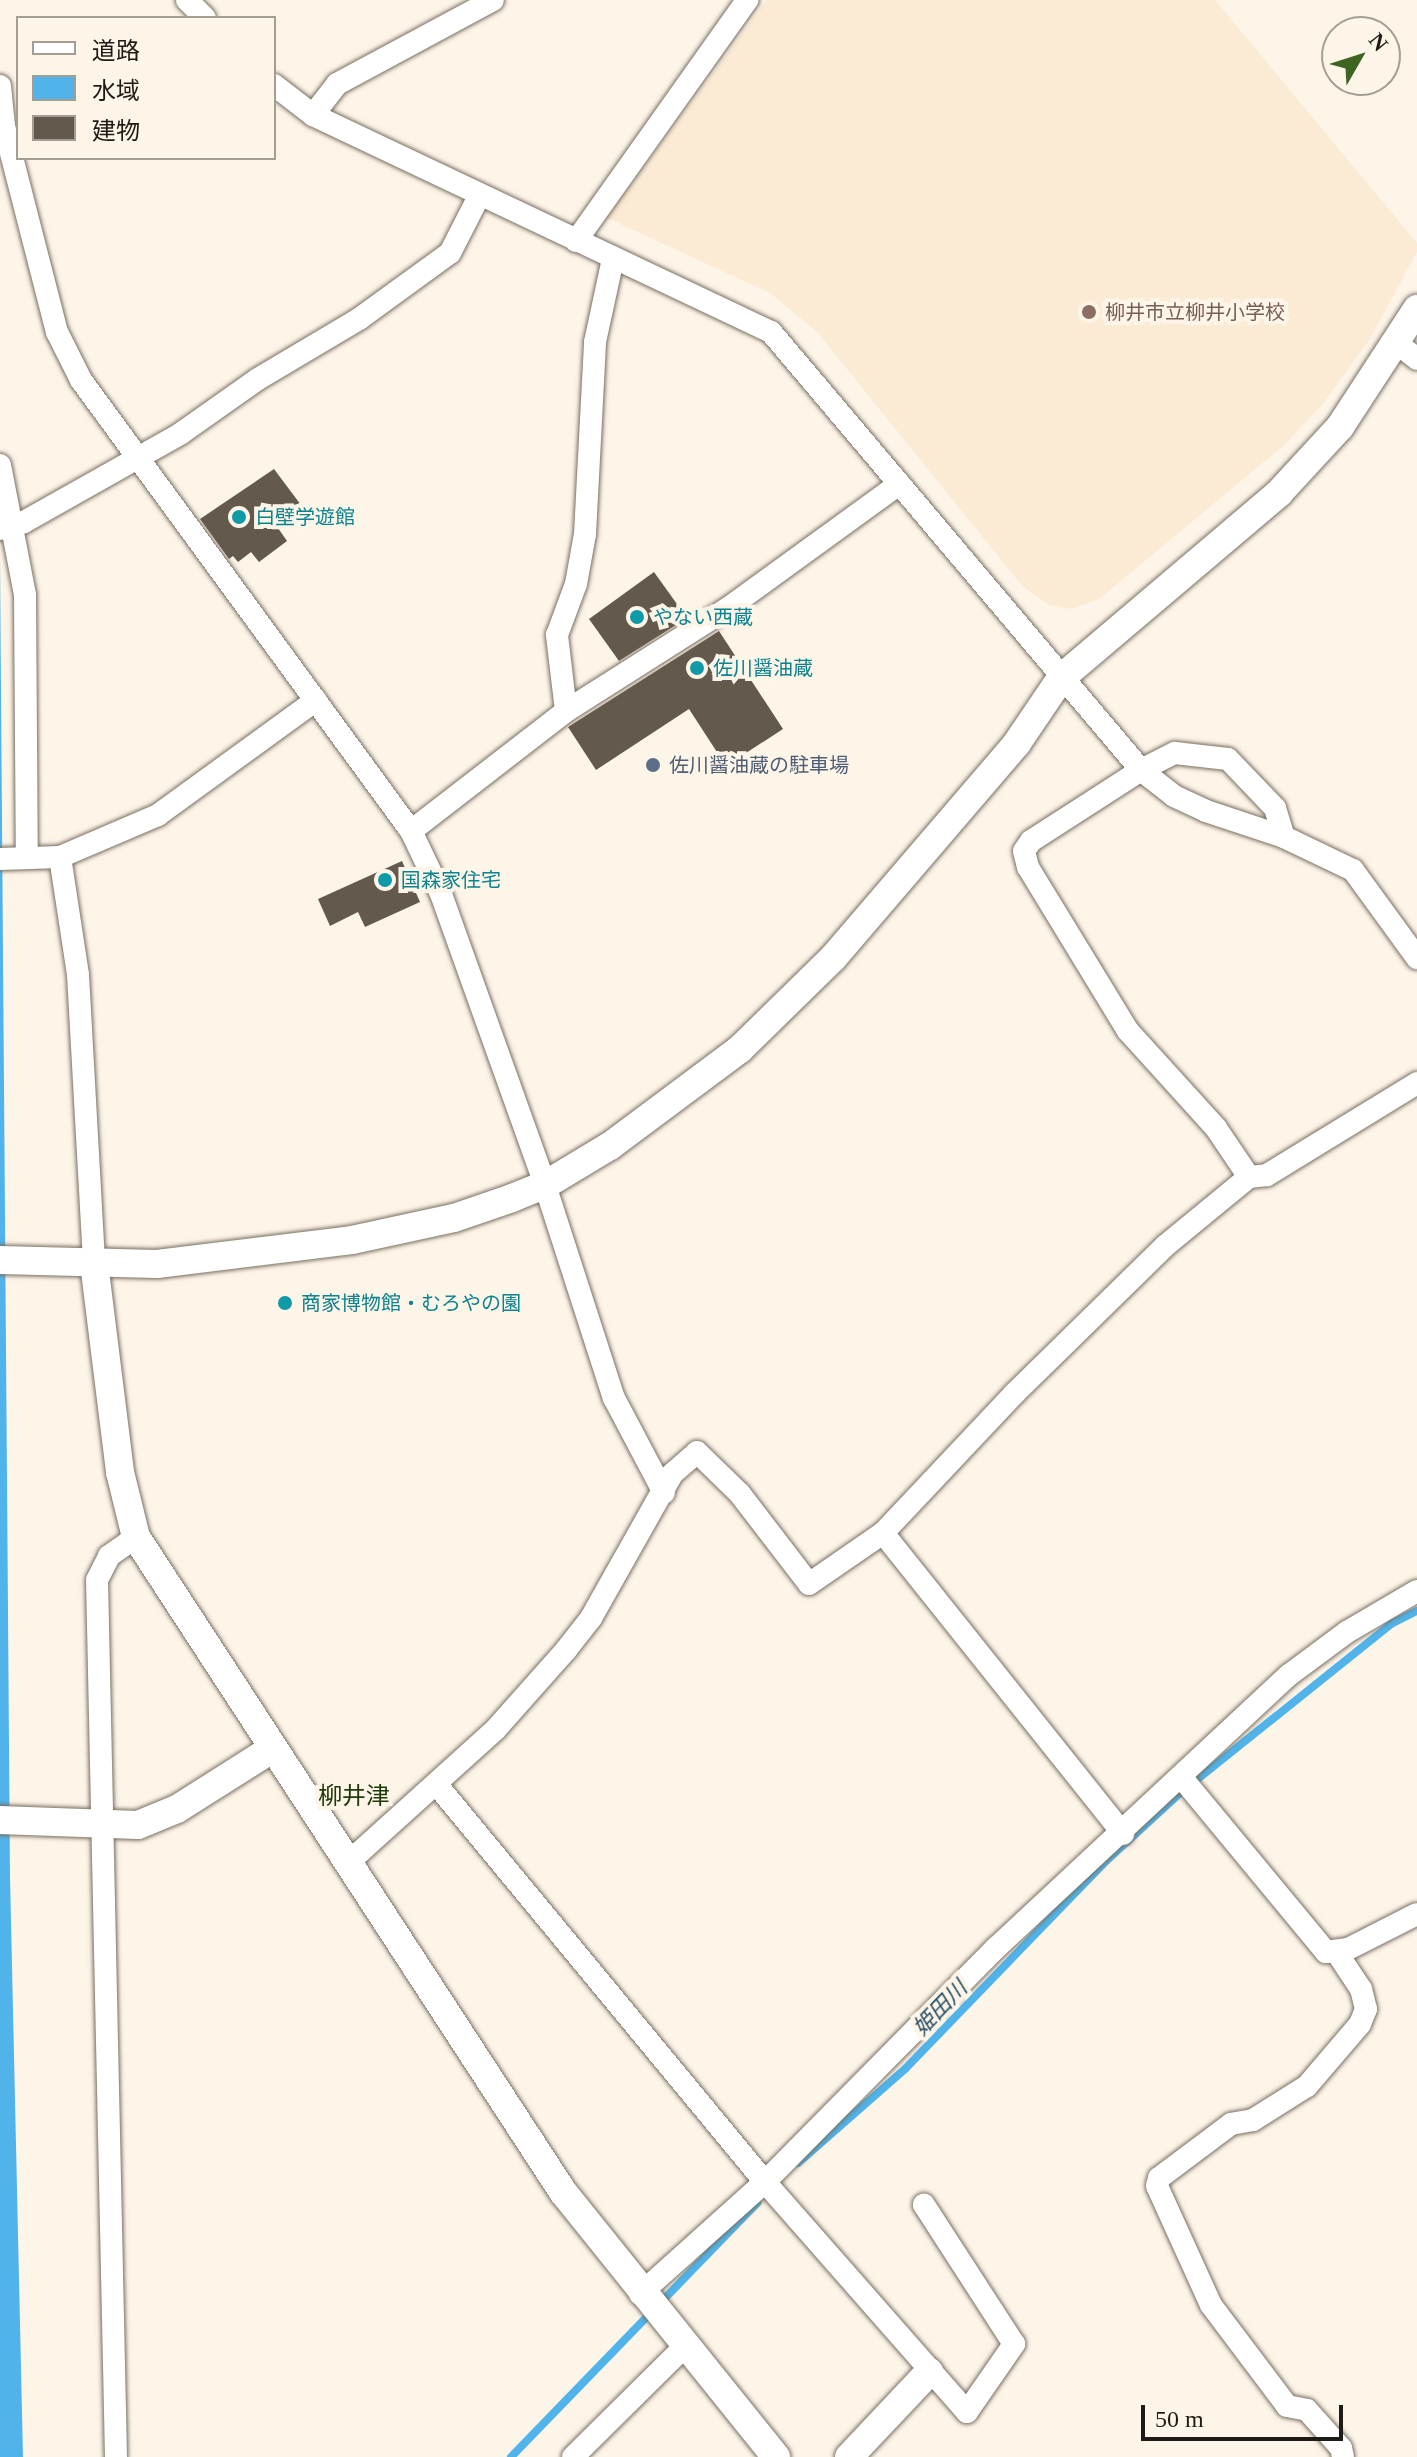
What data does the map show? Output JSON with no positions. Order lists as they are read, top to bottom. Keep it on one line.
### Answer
{"districts":["柳井津"],"water":["姫田川"],"places":["柳井市立柳井小学校","白壁学遊館","やない西蔵","佐川醤油蔵","佐川醤油蔵の駐車場","国森家住宅","商家博物館・むろやの園"],"legend":["道路","水域","建物"],"scale_bar":"50 m","north":"top right"}
